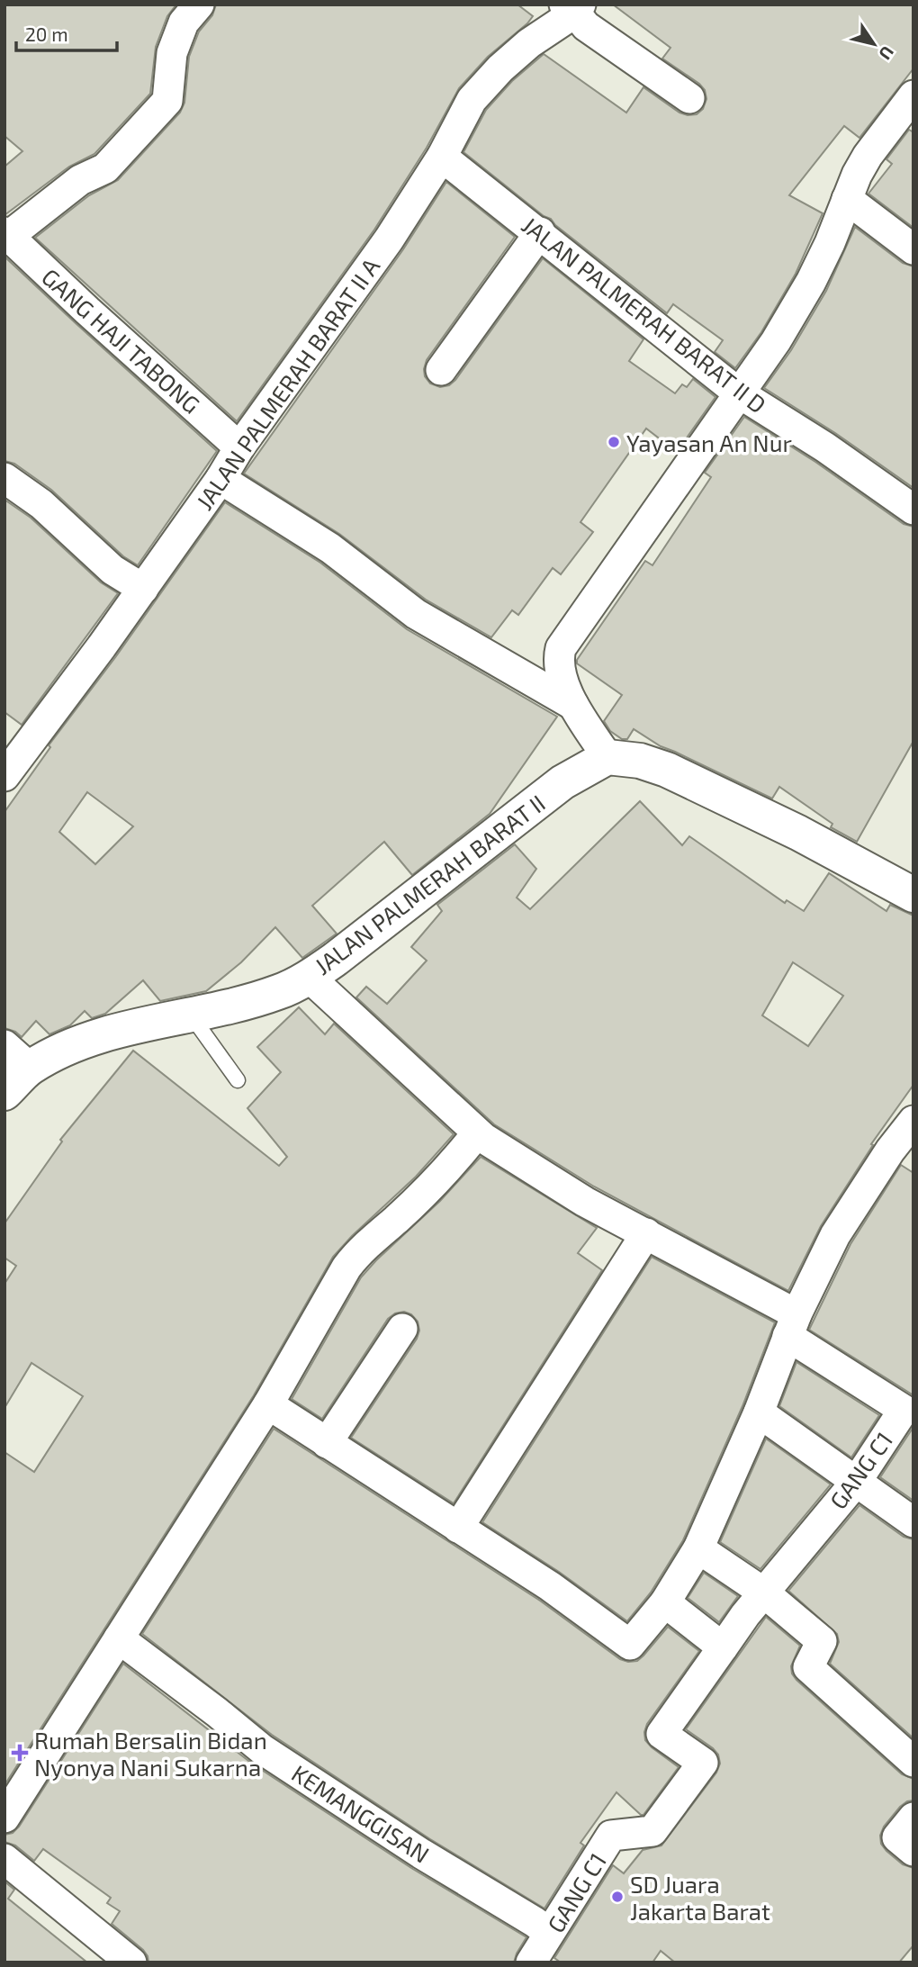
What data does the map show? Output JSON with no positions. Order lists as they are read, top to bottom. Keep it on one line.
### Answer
{"streets":{"street":["JALAN PALMERAH BARAT II D","GANG HAJI TABONG","JALAN PALMERAH BARAT II A","JALAN PALMERAH BARAT II","GANG C1","KEMANGGISAN"]},"crossings":[["JALAN PALMERAH BARAT II D","JALAN PALMERAH BARAT II A"],["GANG HAJI TABONG","JALAN PALMERAH BARAT II A"],["GANG C1","KEMANGGISAN"]],"places":{"other":["Yayasan An Nur","SD Juara Jakarta Barat"],"health":["Rumah Bersalin Bidan Nyonya Nani Sukarna"]},"scale_bar":"20 m","north":"bottom right"}
